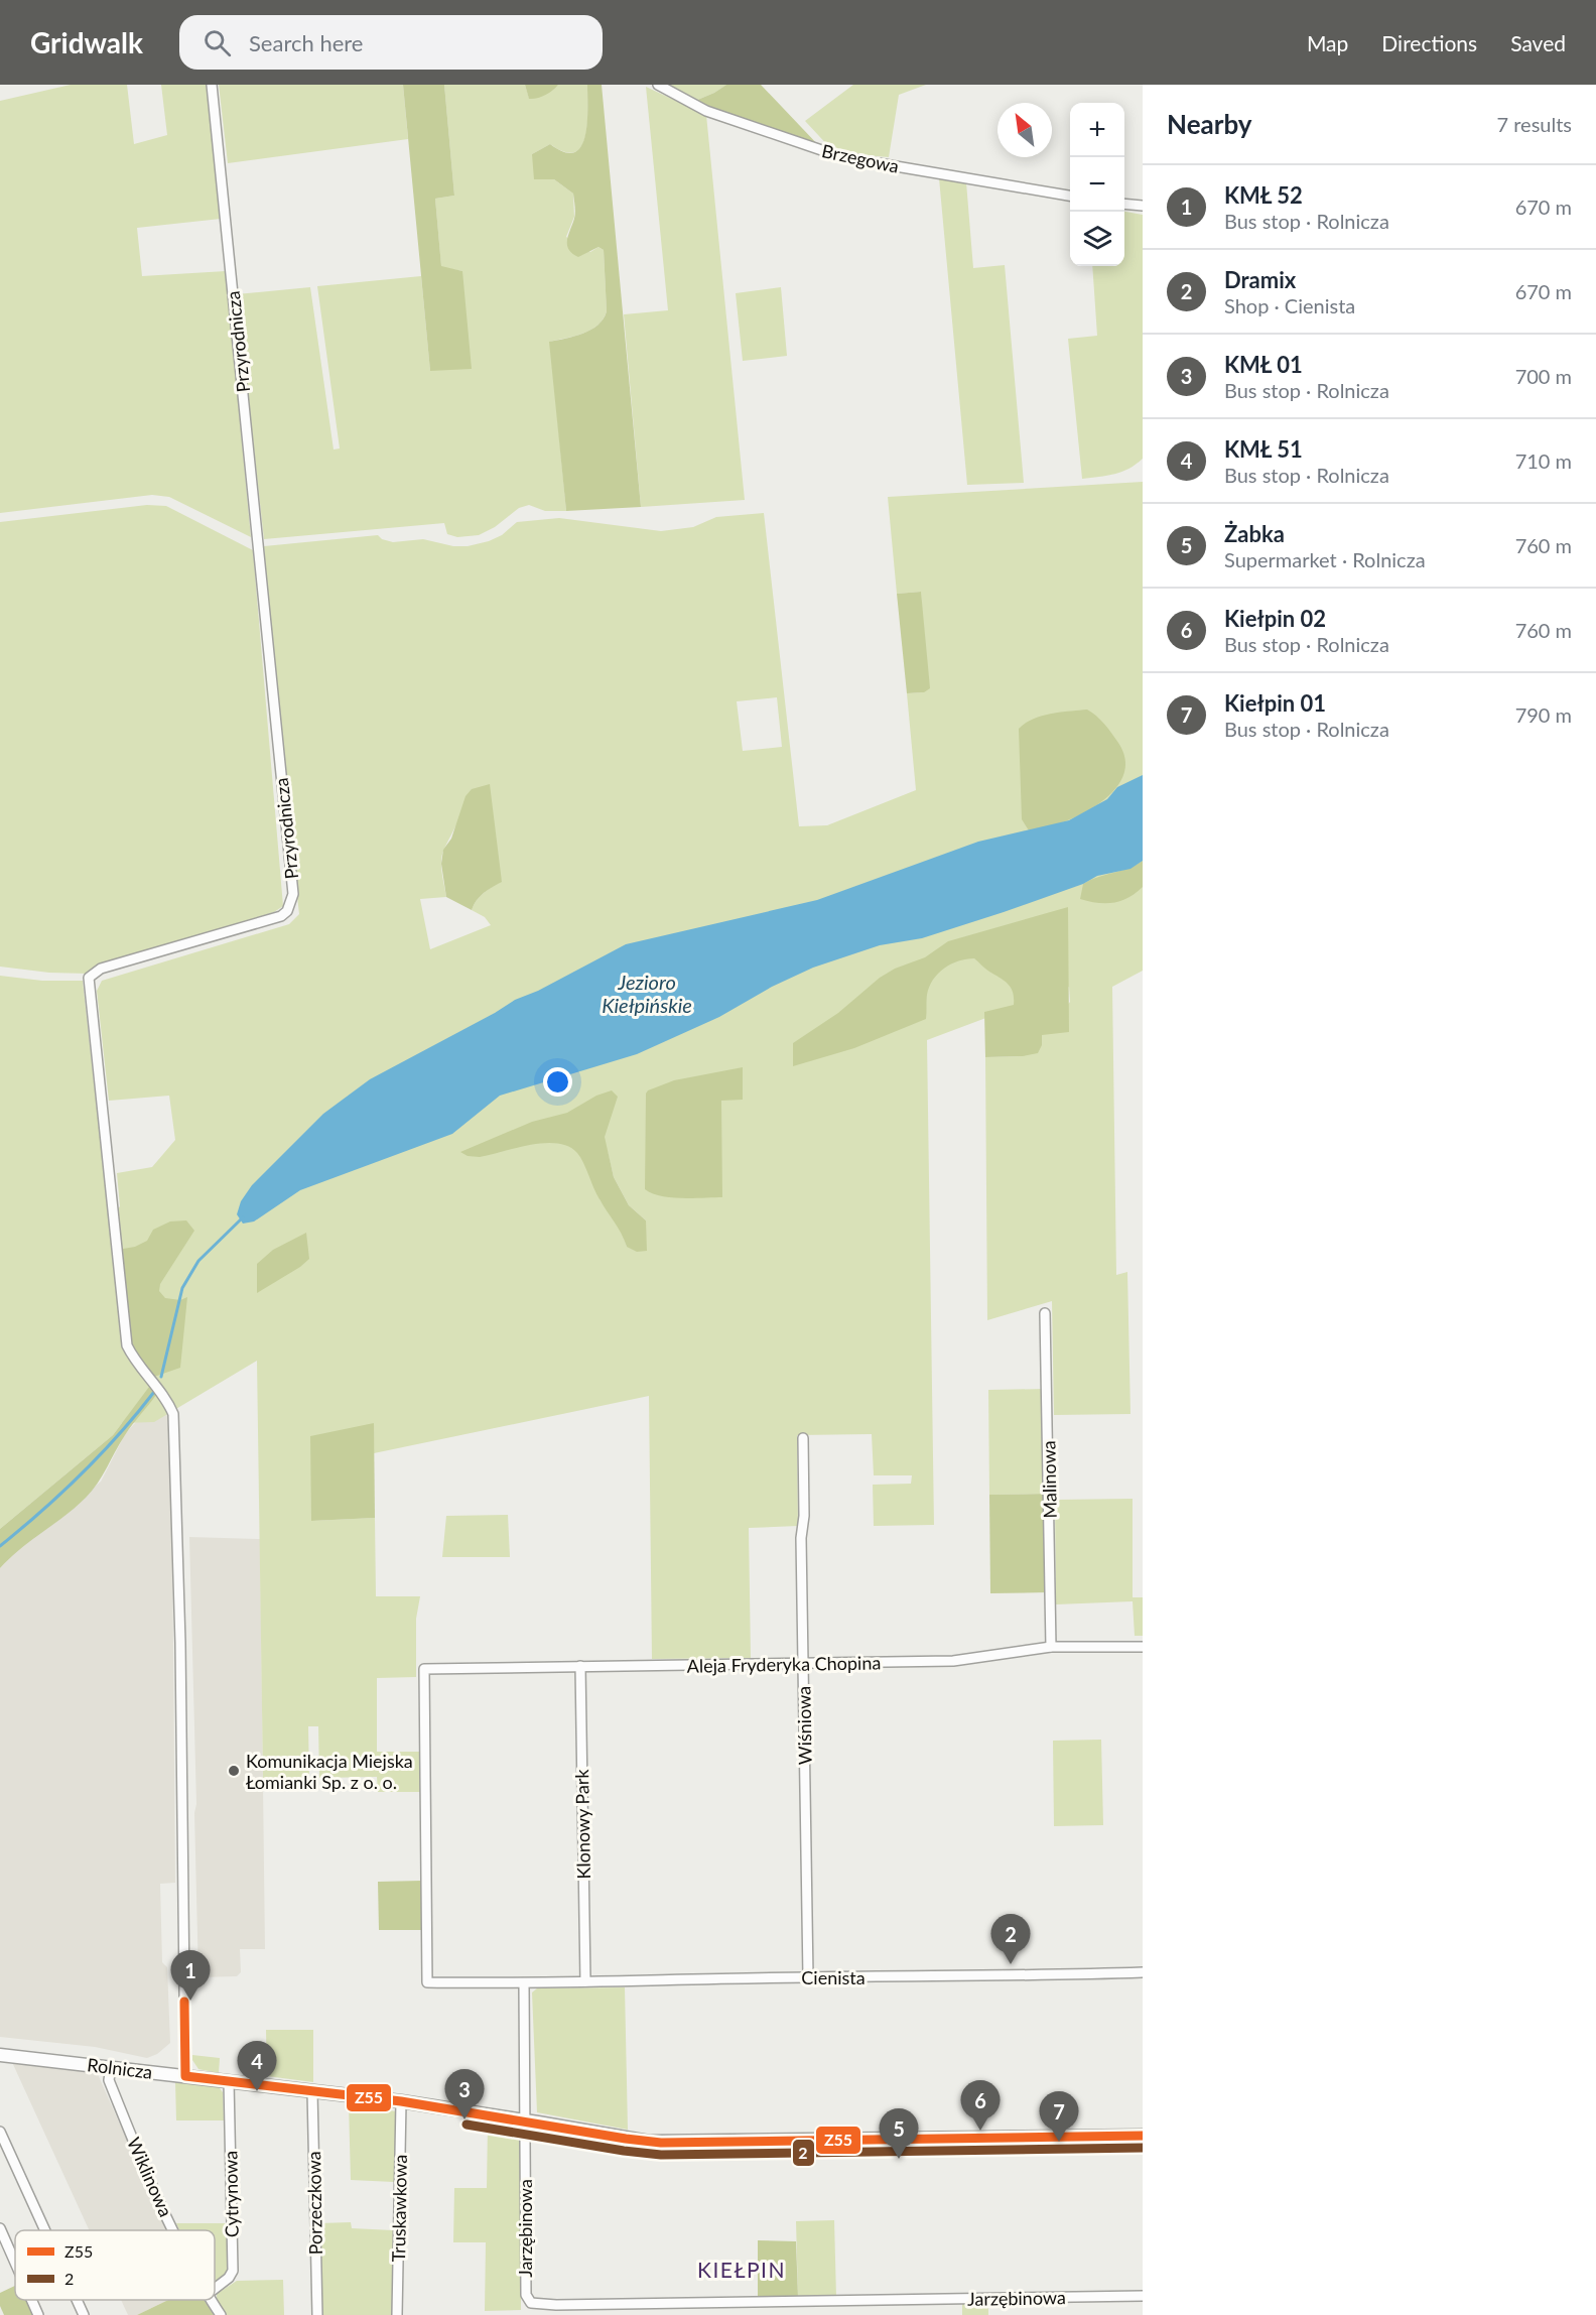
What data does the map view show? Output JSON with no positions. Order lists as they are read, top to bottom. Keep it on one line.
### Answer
{"streets":{"street":["Brzegowa","Przyrodnicza","Malinowa","Aleja Fryderyka Chopina","Wiśniowa","Klonowy Park","Cienista","Rolnicza","Wiklinowa","Cytrynowa","Porzeczkowa","Truskawkowa","Jarzębinowa"]},"crossings":[["Przyrodnicza","Rolnicza"],["Malinowa","Aleja Fryderyka Chopina"],["Aleja Fryderyka Chopina","Wiśniowa"],["Aleja Fryderyka Chopina","Klonowy Park"],["Aleja Fryderyka Chopina","Cienista"],["Wiśniowa","Cienista"],["Klonowy Park","Cienista"],["Rolnicza","Wiklinowa"],["Rolnicza","Cytrynowa"],["Rolnicza","Porzeczkowa"],["Rolnicza","Truskawkowa"],["Rolnicza","Jarzębinowa"]],"districts":["KIEŁPIN"],"water":["Jezioro Kiełpińskie"],"places":["Komunikacja Miejska Łomianki Sp. z o. o."],"lines":["transit line Z55","transit line 2"],"legend":["Z55","2"],"north":"top left","page":{"header":"Gridwalk","search":"Search here","nav":["Map","Directions","Saved"],"heading":["Nearby","7 results"],"map_buttons":["+","−"],"list":[{"mark":"1","name":"KMŁ 52","note":"Bus stop · Rolnicza","value":"670 m"},{"mark":"2","name":"Dramix","note":"Shop · Cienista","value":"670 m"},{"mark":"3","name":"KMŁ 01","note":"Bus stop · Rolnicza","value":"700 m"},{"mark":"4","name":"KMŁ 51","note":"Bus stop · Rolnicza","value":"710 m"},{"mark":"5","name":"Żabka","note":"Supermarket · Rolnicza","value":"760 m"},{"mark":"6","name":"Kiełpin 02","note":"Bus stop · Rolnicza","value":"760 m"},{"mark":"7","name":"Kiełpin 01","note":"Bus stop · Rolnicza","value":"790 m"}],"pins":["2","1","4","3","6","7","5"]}}
